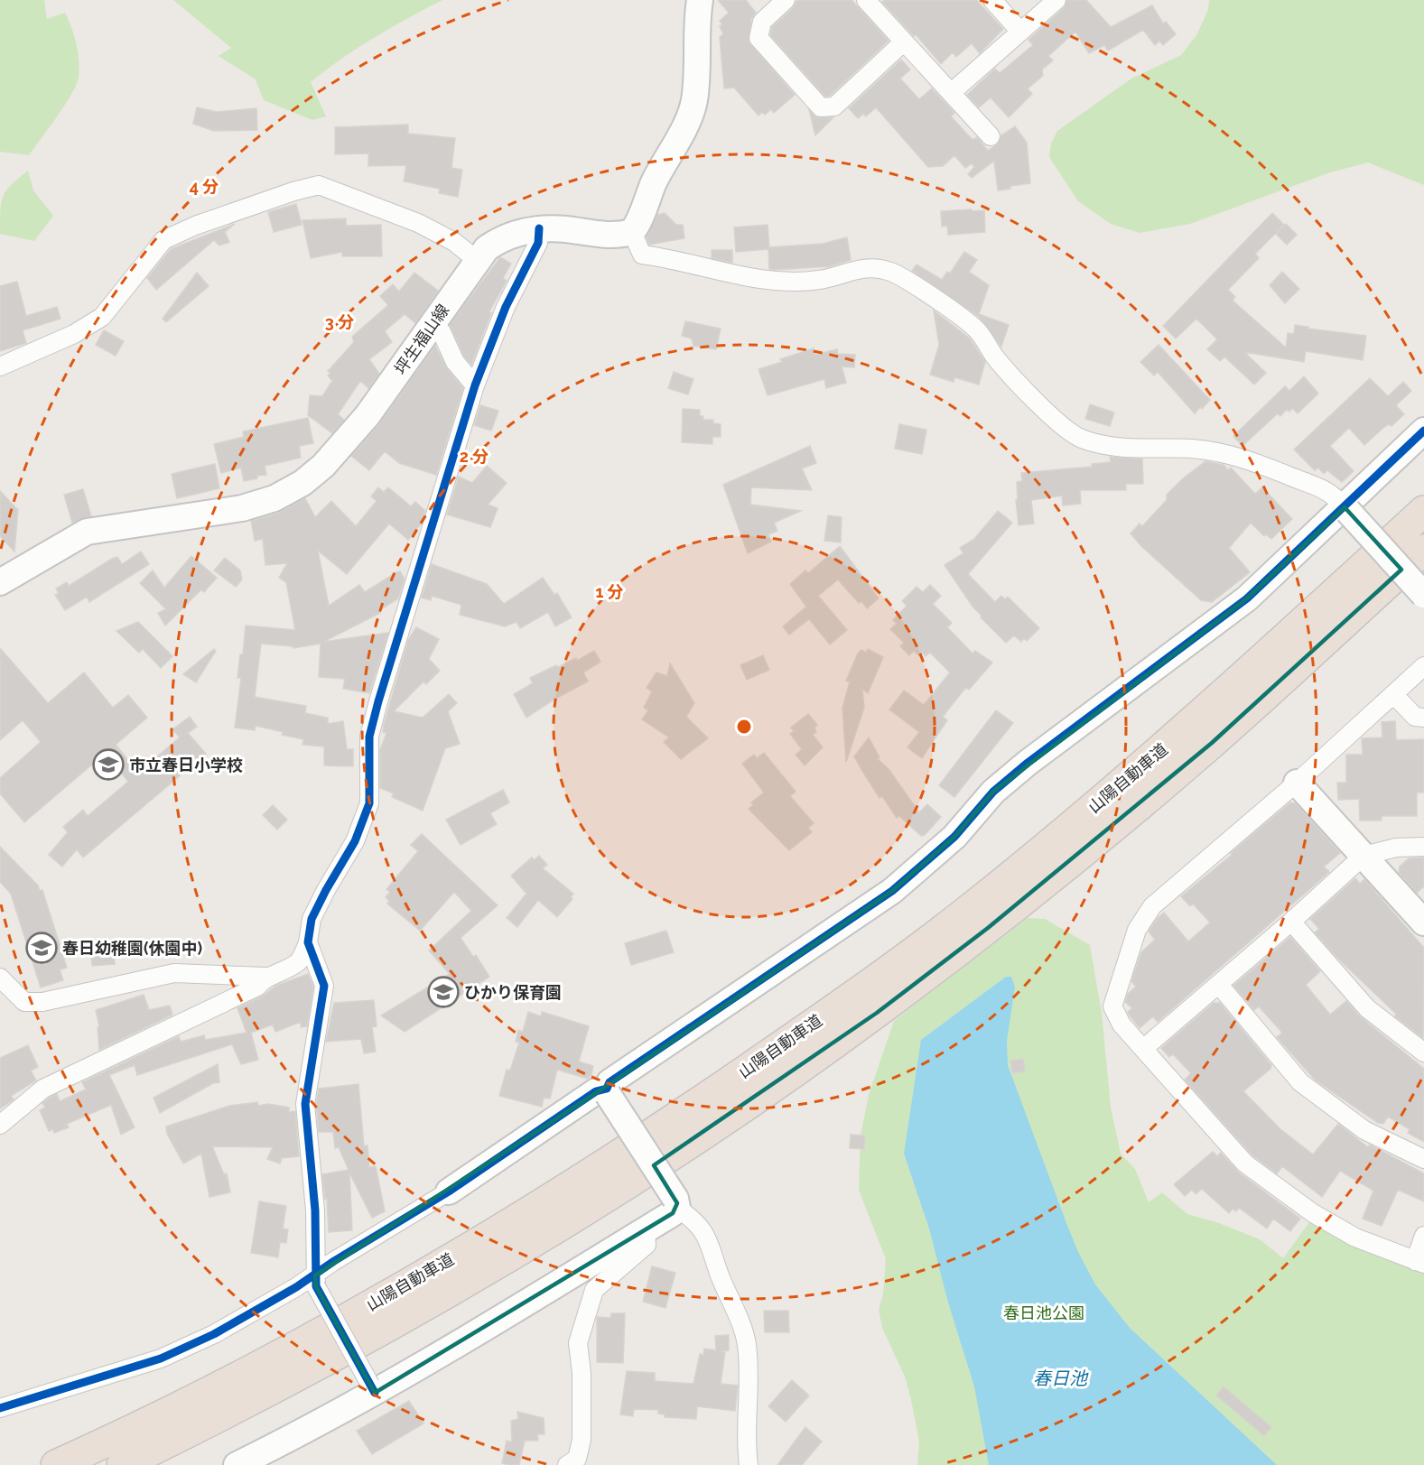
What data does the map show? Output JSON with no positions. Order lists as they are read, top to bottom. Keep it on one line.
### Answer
{"streets":{"highway":["山陽自動車道"],"street":["坪生福山線"]},"water":["春日池"],"parks":["春日池公園"],"places":{"school or university":["市立春日小学校","春日幼稚園(休園中)","ひかり保育園"]},"rings":["4 分","3 分","2 分","1 分"]}
